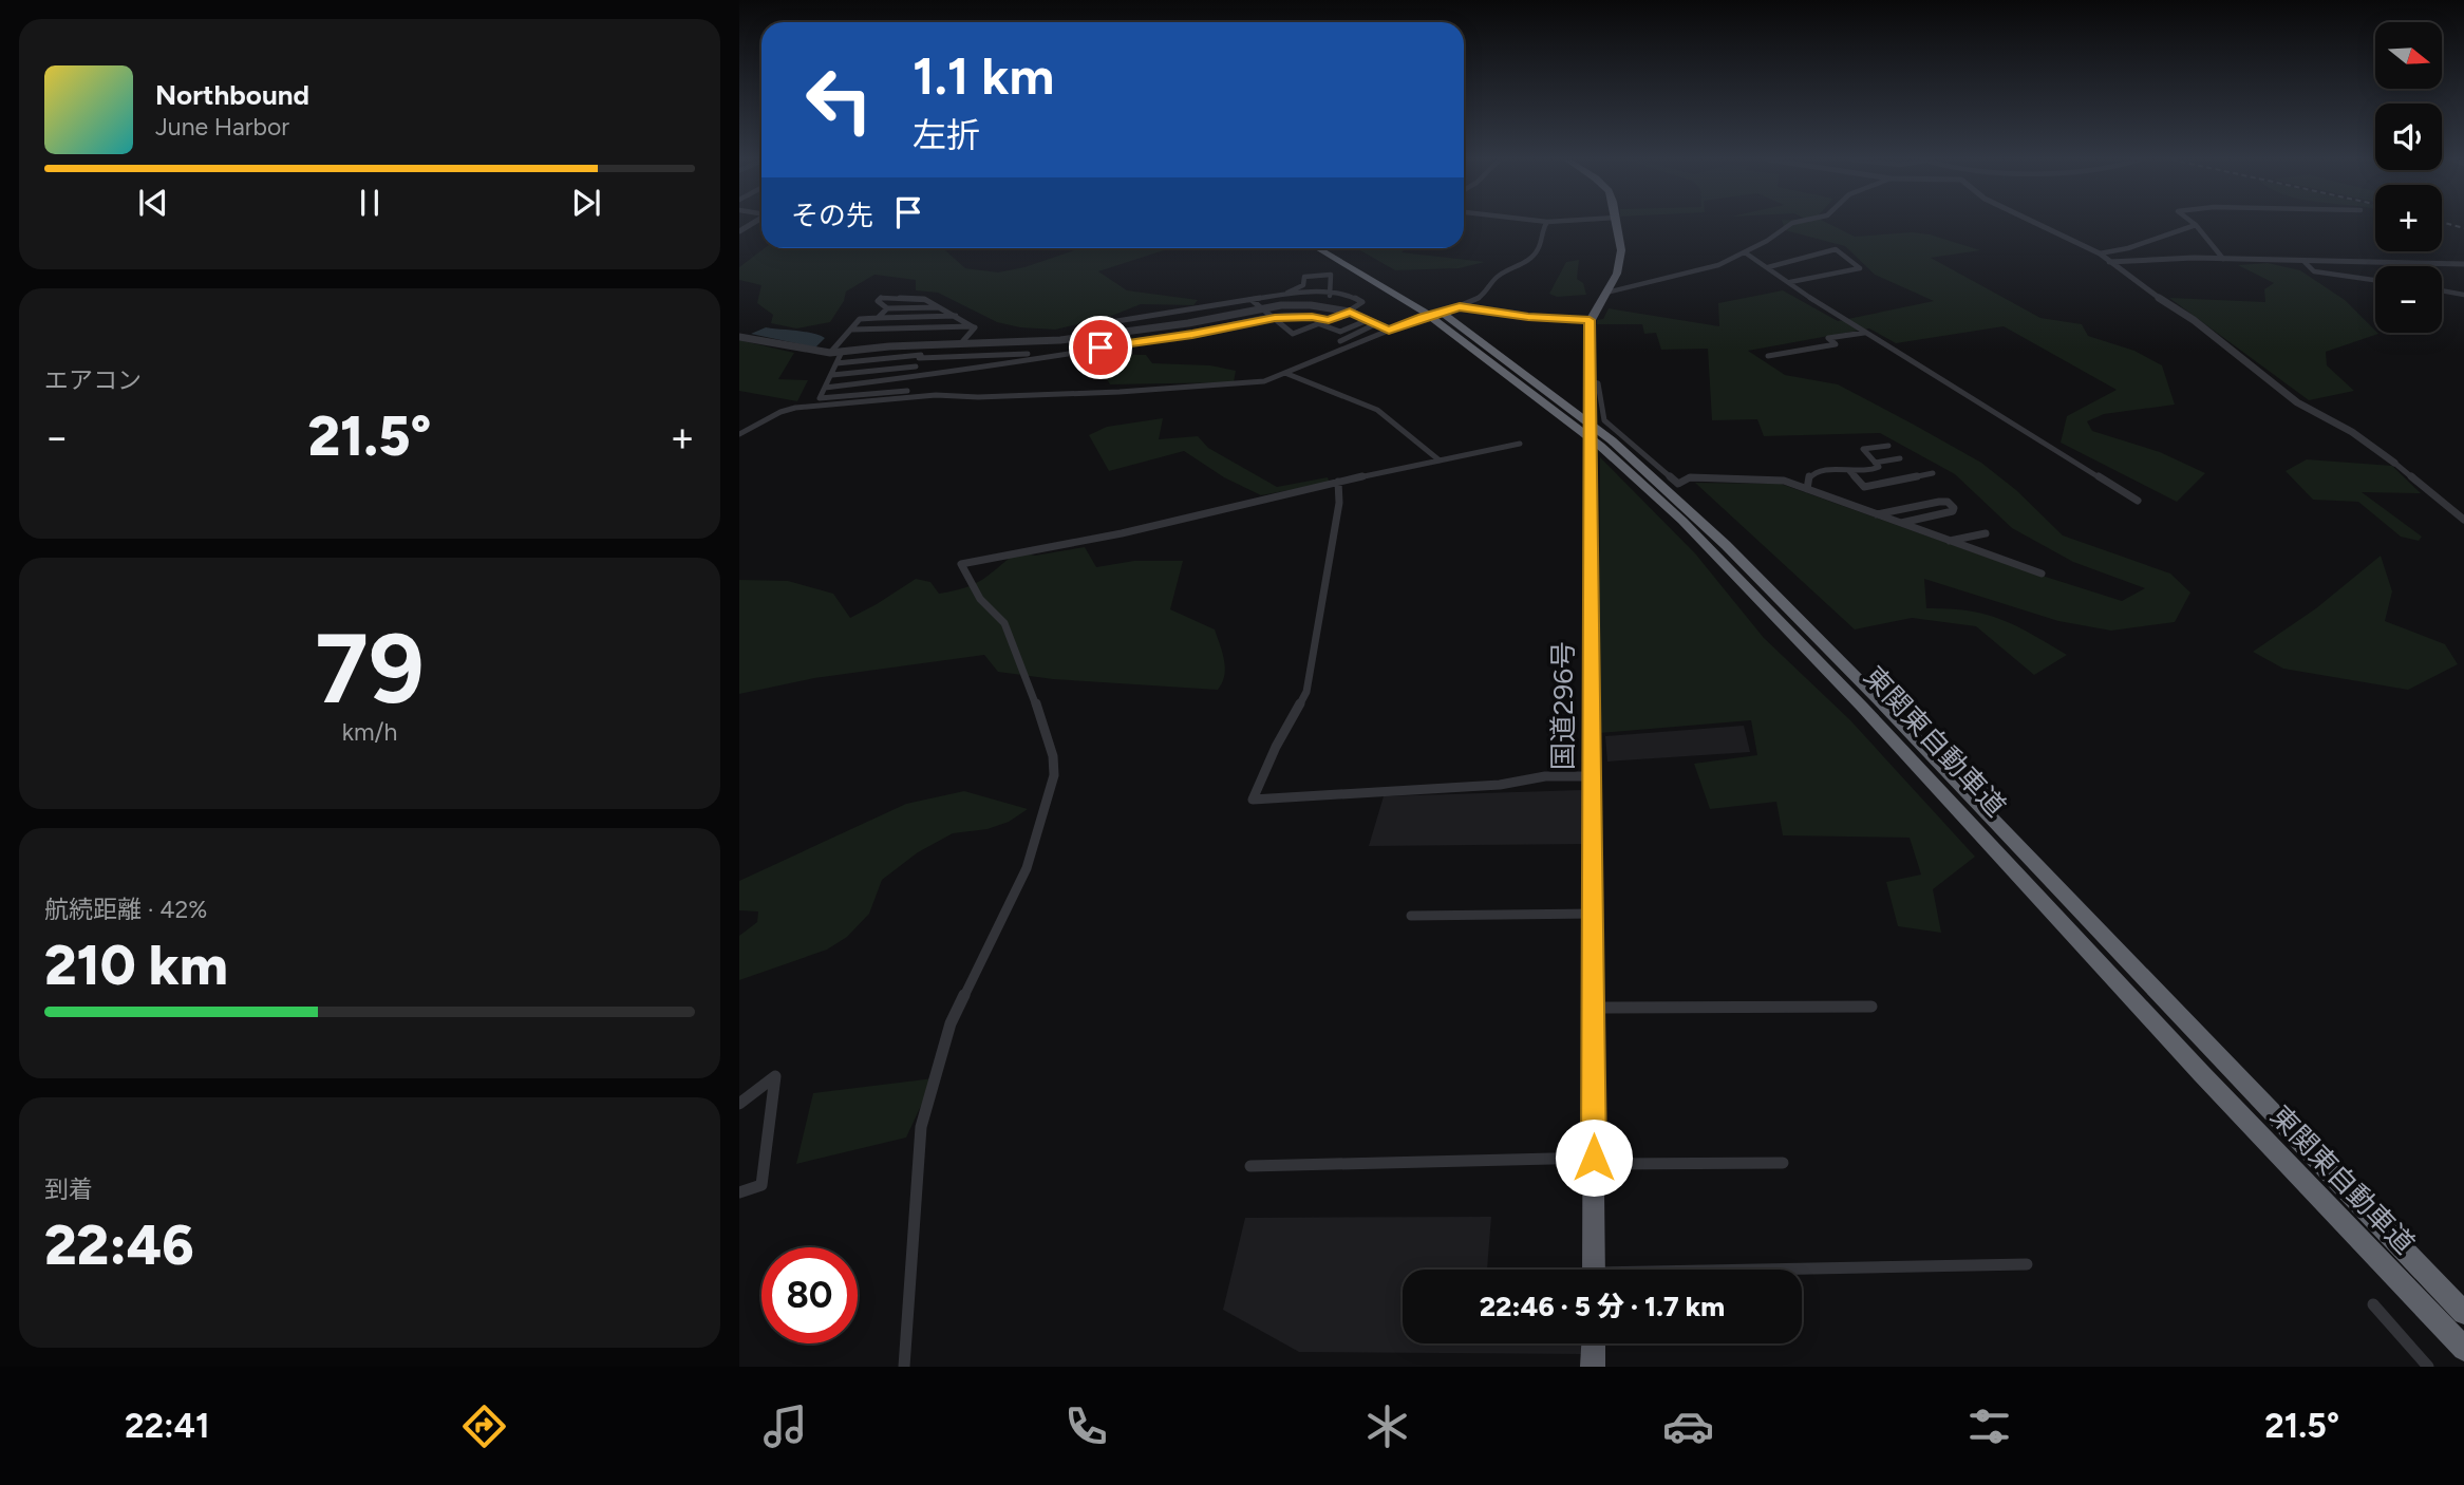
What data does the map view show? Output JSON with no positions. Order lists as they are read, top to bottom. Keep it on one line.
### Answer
{"streets":{"highway":["国道296号","東関東自動車道"]},"north":"right","page":{"map_buttons":["+","−"],"turn":["1.1 km","左折"],"song":["Northbound","June Harbor"],"then":"その先","tile":["エアコン",["79","km/h"],["航続距離 · 42%","210 km"],["到着","22:46"]],"heat":["−","21.5°","+"],"limit":"80","trip":"22:46 · 5 分 · 1.7 km","tabs":["22:41","21.5°"]}}
